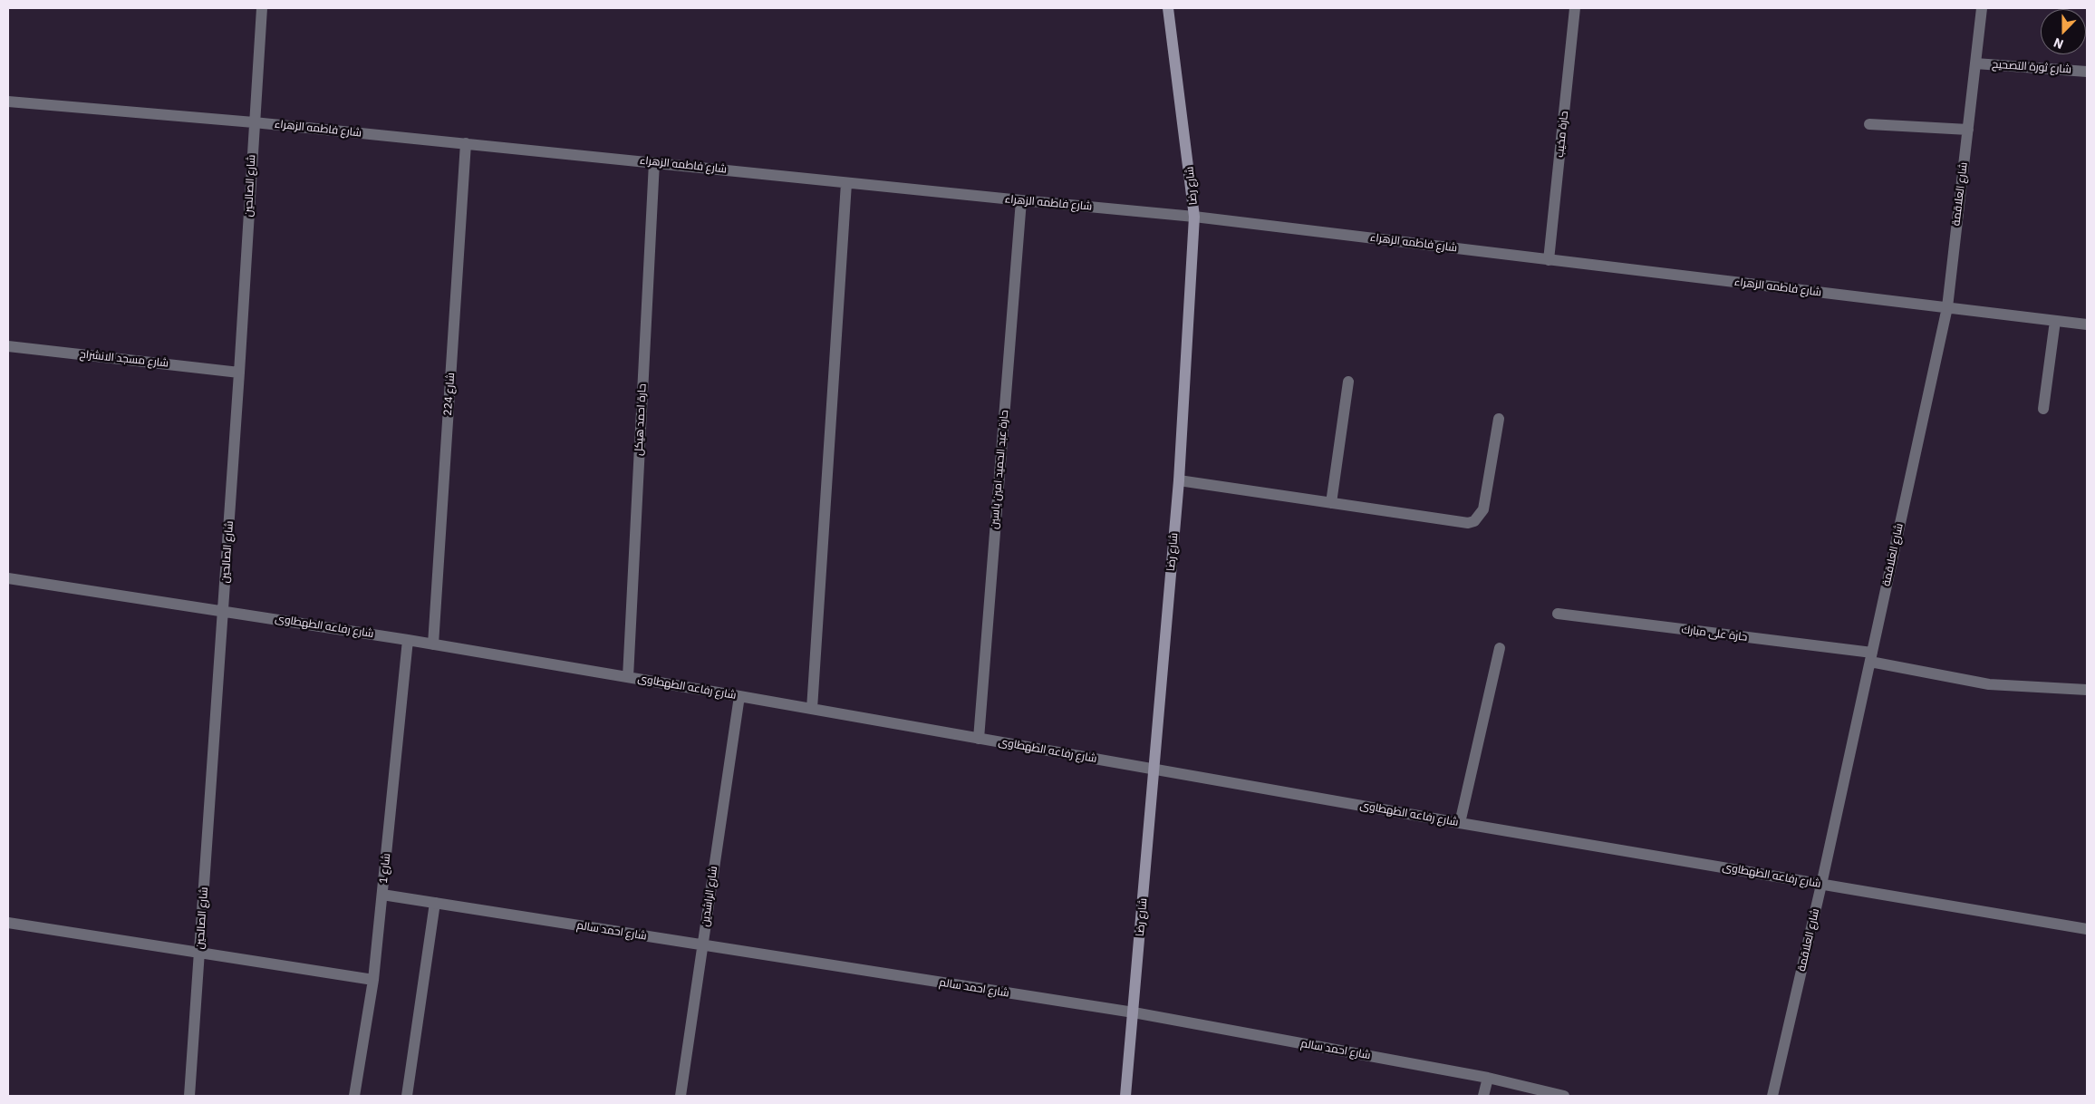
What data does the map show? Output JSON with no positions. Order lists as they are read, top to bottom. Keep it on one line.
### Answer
{"streets":{"street":["شارع ثورة التصحيح","شارع فاطمه الزهراء","حارة مخيب","شارع الصالحين","شارع رضا","شارع العلاقمة","شارع مسجد الانشراح","شارع 224","حارة احمد هيكل","حارة عبد الحميد امين ياسين","شارع رفاعه الطهطاوى","حارة على مبارك","شارع 1","شارع الراشدين","شارع احمد سالم"]},"crossings":[["شارع ثورة التصحيح","شارع العلاقمة"],["شارع فاطمه الزهراء","حارة مخيب"],["شارع فاطمه الزهراء","شارع الصالحين"],["شارع فاطمه الزهراء","شارع رضا"],["شارع فاطمه الزهراء","شارع العلاقمة"],["شارع فاطمه الزهراء","شارع 224"],["شارع فاطمه الزهراء","حارة احمد هيكل"],["شارع فاطمه الزهراء","حارة عبد الحميد امين ياسين"],["شارع الصالحين","شارع مسجد الانشراح"],["شارع الصالحين","شارع رفاعه الطهطاوى"],["شارع رضا","شارع رفاعه الطهطاوى"],["شارع رضا","شارع احمد سالم"],["شارع العلاقمة","شارع رفاعه الطهطاوى"],["شارع العلاقمة","حارة على مبارك"],["شارع 224","شارع رفاعه الطهطاوى"],["حارة احمد هيكل","شارع رفاعه الطهطاوى"],["حارة عبد الحميد امين ياسين","شارع رفاعه الطهطاوى"],["شارع رفاعه الطهطاوى","شارع 1"],["شارع رفاعه الطهطاوى","شارع الراشدين"],["شارع 1","شارع احمد سالم"],["شارع الراشدين","شارع احمد سالم"]],"north":"bottom"}
